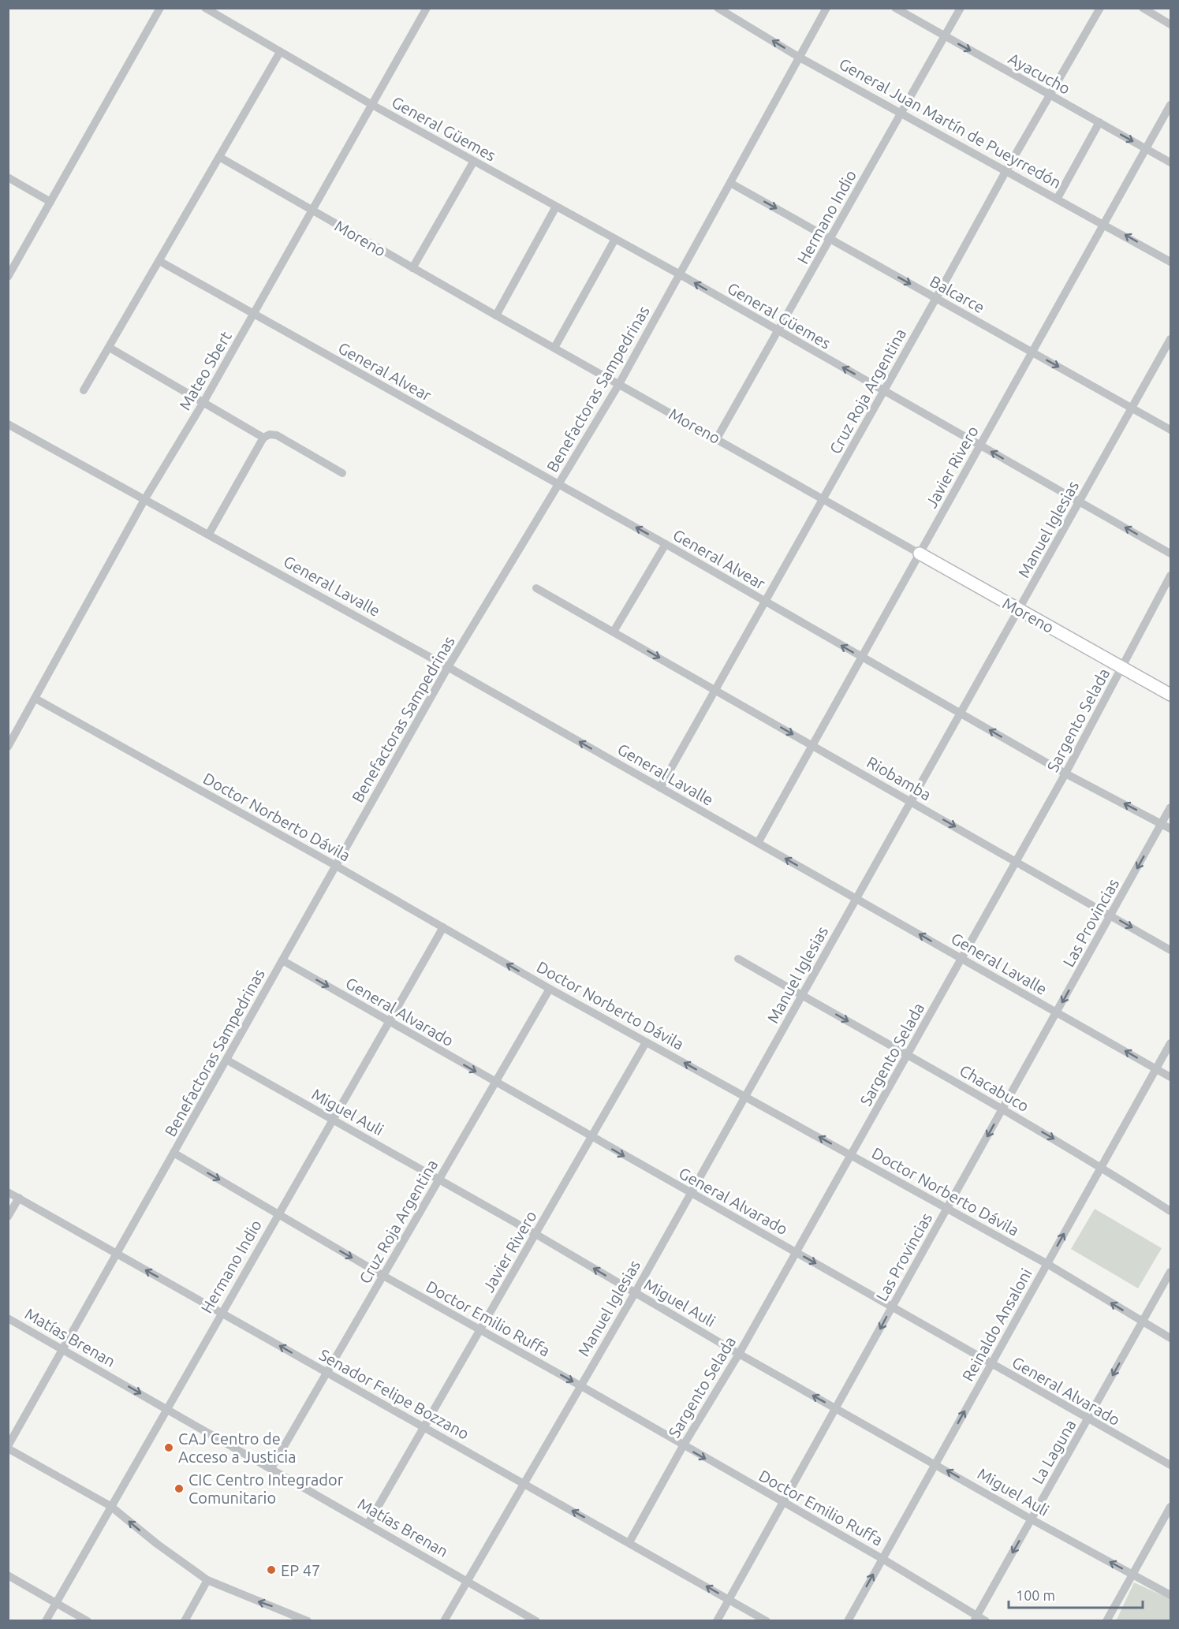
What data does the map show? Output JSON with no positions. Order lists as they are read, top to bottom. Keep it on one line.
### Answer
{"streets":{"street":["Ayacucho","General Juan Martín de Pueyrredón","General Güemes","Hermano Indio","Moreno","Balcarce","Mateo Sbert","General Alvear","Benefactoras Sampedrinas","Cruz Roja Argentina","Javier Rivero","Manuel Iglesias","General Lavalle","Sargento Selada","Riobamba","Doctor Norberto Dávila","Las Provincias","General Alvarado","Chacabuco","Miguel Auli","Doctor Emilio Ruffa","Reinaldo Ansaloni","Matías Brenan","Senador Felipe Bozzano","La Laguna"]},"crossings":[["Ayacucho","Hermano Indio"],["Ayacucho","Cruz Roja Argentina"],["Ayacucho","Javier Rivero"],["General Juan Martín de Pueyrredón","Hermano Indio"],["General Juan Martín de Pueyrredón","Benefactoras Sampedrinas"],["General Juan Martín de Pueyrredón","Cruz Roja Argentina"],["General Juan Martín de Pueyrredón","Javier Rivero"],["General Güemes","Hermano Indio"],["General Güemes","Mateo Sbert"],["General Güemes","Benefactoras Sampedrinas"],["General Güemes","Cruz Roja Argentina"],["General Güemes","Javier Rivero"],["General Güemes","Manuel Iglesias"],["Hermano Indio","Moreno"],["Hermano Indio","Balcarce"],["Hermano Indio","Doctor Norberto Dávila"],["Hermano Indio","General Alvarado"],["Hermano Indio","Miguel Auli"],["Hermano Indio","Doctor Emilio Ruffa"],["Hermano Indio","Matías Brenan"],["Hermano Indio","Senador Felipe Bozzano"],["Moreno","Mateo Sbert"],["Moreno","Benefactoras Sampedrinas"],["Moreno","Cruz Roja Argentina"],["Moreno","Javier Rivero"],["Moreno","Manuel Iglesias"],["Moreno","Sargento Selada"],["Balcarce","Benefactoras Sampedrinas"],["Balcarce","Cruz Roja Argentina"],["Balcarce","Javier Rivero"],["Balcarce","Manuel Iglesias"],["Mateo Sbert","General Alvear"],["Mateo Sbert","General Lavalle"],["Mateo Sbert","Doctor Norberto Dávila"],["General Alvear","Benefactoras Sampedrinas"],["General Alvear","Cruz Roja Argentina"],["General Alvear","Javier Rivero"],["General Alvear","Manuel Iglesias"],["General Alvear","Sargento Selada"],["General Alvear","Las Provincias"],["Benefactoras Sampedrinas","General Lavalle"],["Benefactoras Sampedrinas","Doctor Norberto Dávila"],["Benefactoras Sampedrinas","General Alvarado"],["Benefactoras Sampedrinas","Miguel Auli"],["Benefactoras Sampedrinas","Doctor Emilio Ruffa"],["Benefactoras Sampedrinas","Matías Brenan"],["Benefactoras Sampedrinas","Senador Felipe Bozzano"],["Cruz Roja Argentina","General Lavalle"],["Cruz Roja Argentina","Riobamba"],["Cruz Roja Argentina","Doctor Norberto Dávila"],["Cruz Roja Argentina","General Alvarado"],["Cruz Roja Argentina","Miguel Auli"],["Cruz Roja Argentina","Doctor Emilio Ruffa"],["Cruz Roja Argentina","Matías Brenan"],["Cruz Roja Argentina","Senador Felipe Bozzano"],["Javier Rivero","General Lavalle"],["Javier Rivero","Riobamba"],["Javier Rivero","Doctor Norberto Dávila"],["Javier Rivero","General Alvarado"],["Javier Rivero","Miguel Auli"],["Javier Rivero","Doctor Emilio Ruffa"],["Javier Rivero","Matías Brenan"],["Javier Rivero","Senador Felipe Bozzano"],["Manuel Iglesias","General Lavalle"],["Manuel Iglesias","Riobamba"],["Manuel Iglesias","Doctor Norberto Dávila"],["Manuel Iglesias","General Alvarado"],["Manuel Iglesias","Chacabuco"],["Manuel Iglesias","Miguel Auli"],["Manuel Iglesias","Doctor Emilio Ruffa"],["Manuel Iglesias","Matías Brenan"],["Manuel Iglesias","Senador Felipe Bozzano"],["General Lavalle","Sargento Selada"],["General Lavalle","Las Provincias"],["General Lavalle","Reinaldo Ansaloni"],["Sargento Selada","Riobamba"],["Sargento Selada","Doctor Norberto Dávila"],["Sargento Selada","General Alvarado"],["Sargento Selada","Chacabuco"],["Sargento Selada","Miguel Auli"],["Sargento Selada","Doctor Emilio Ruffa"],["Sargento Selada","Senador Felipe Bozzano"],["Riobamba","Las Provincias"],["Doctor Norberto Dávila","Las Provincias"],["Doctor Norberto Dávila","Reinaldo Ansaloni"],["Doctor Norberto Dávila","La Laguna"],["Las Provincias","General Alvarado"],["Las Provincias","Chacabuco"],["Las Provincias","Miguel Auli"],["Las Provincias","Doctor Emilio Ruffa"],["Las Provincias","Senador Felipe Bozzano"],["General Alvarado","Reinaldo Ansaloni"],["General Alvarado","La Laguna"],["Chacabuco","Reinaldo Ansaloni"],["Miguel Auli","Reinaldo Ansaloni"],["Miguel Auli","La Laguna"],["Doctor Emilio Ruffa","Reinaldo Ansaloni"],["Doctor Emilio Ruffa","La Laguna"]],"one_way":["Ayacucho","General Güemes","Balcarce","General Alvear","General Lavalle","Riobamba","Doctor Norberto Dávila","Las Provincias","General Alvarado","Chacabuco","Miguel Auli","Doctor Emilio Ruffa","Reinaldo Ansaloni","Senador Felipe Bozzano","La Laguna"],"places":["CAJ Centro de Acceso a Justicia","CIC Centro Integrador Comunitario","EP 47"],"scale_bar":"100 m"}
